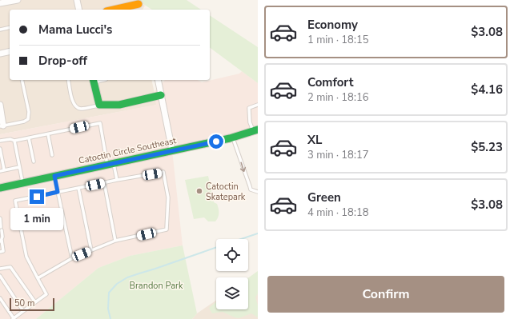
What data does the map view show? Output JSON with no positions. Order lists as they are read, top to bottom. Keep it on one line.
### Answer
{"streets":{"main road":["Catoctin Circle Southeast"]},"parks":["Brandon Park"],"places":["Catoctin Skatepark"],"scale_bar":"50 m","page":{"list":[{"name":"Economy","note":"1 min · 18:15","value":"$3.08"},{"name":"Comfort","note":"2 min · 18:16","value":"$4.16"},{"name":"XL","note":"3 min · 18:17","value":"$5.23"},{"name":"Green","note":"4 min · 18:18","value":"$3.08"}],"banner":["Mama Lucci's","Drop-off"],"bubble":"1 min","buttons":"Confirm","scale":"50 m"}}
